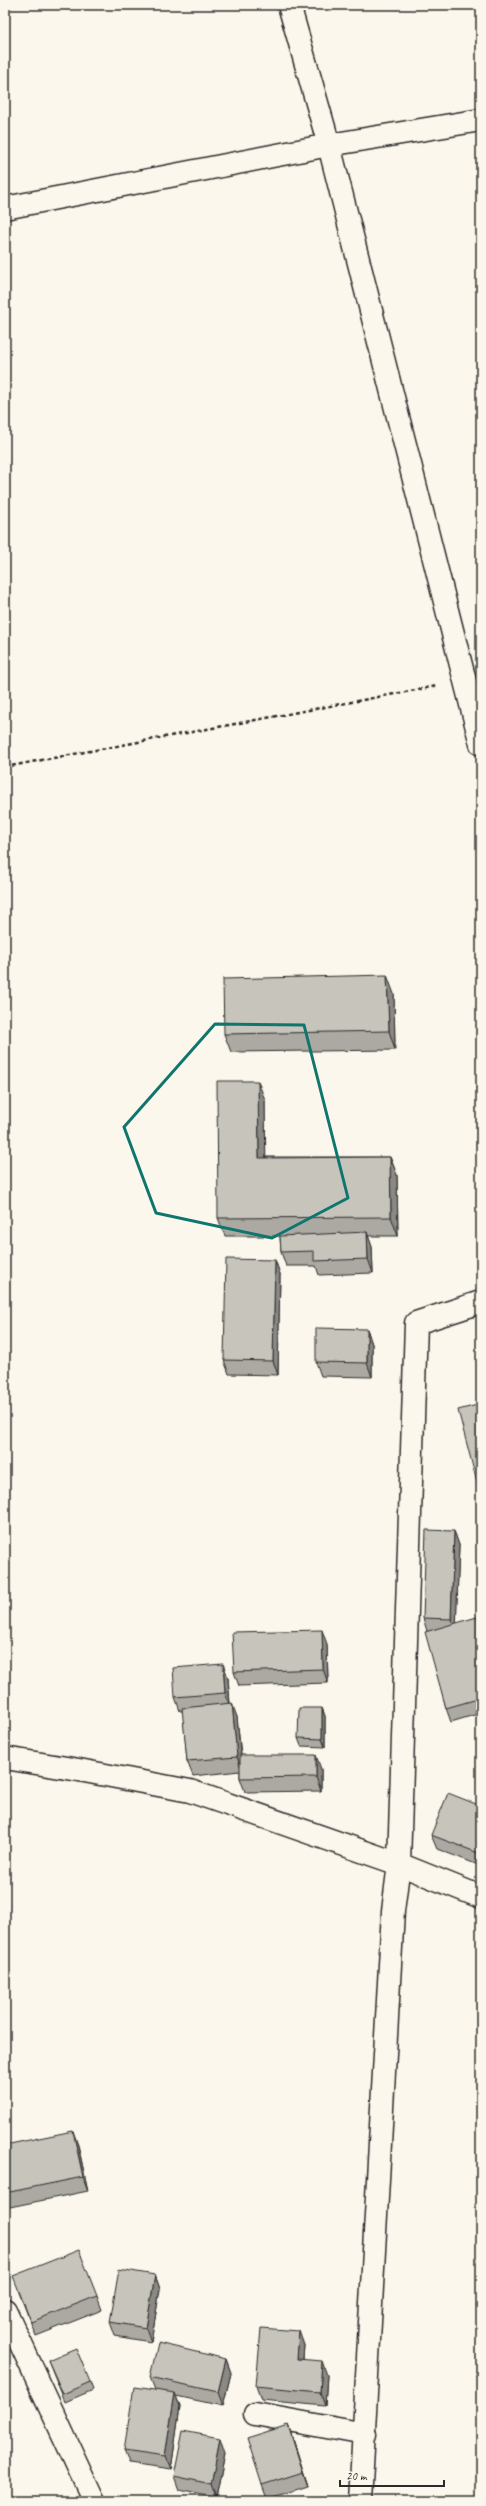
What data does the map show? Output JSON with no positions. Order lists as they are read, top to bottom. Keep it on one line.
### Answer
{"scale_bar":"20 m"}
